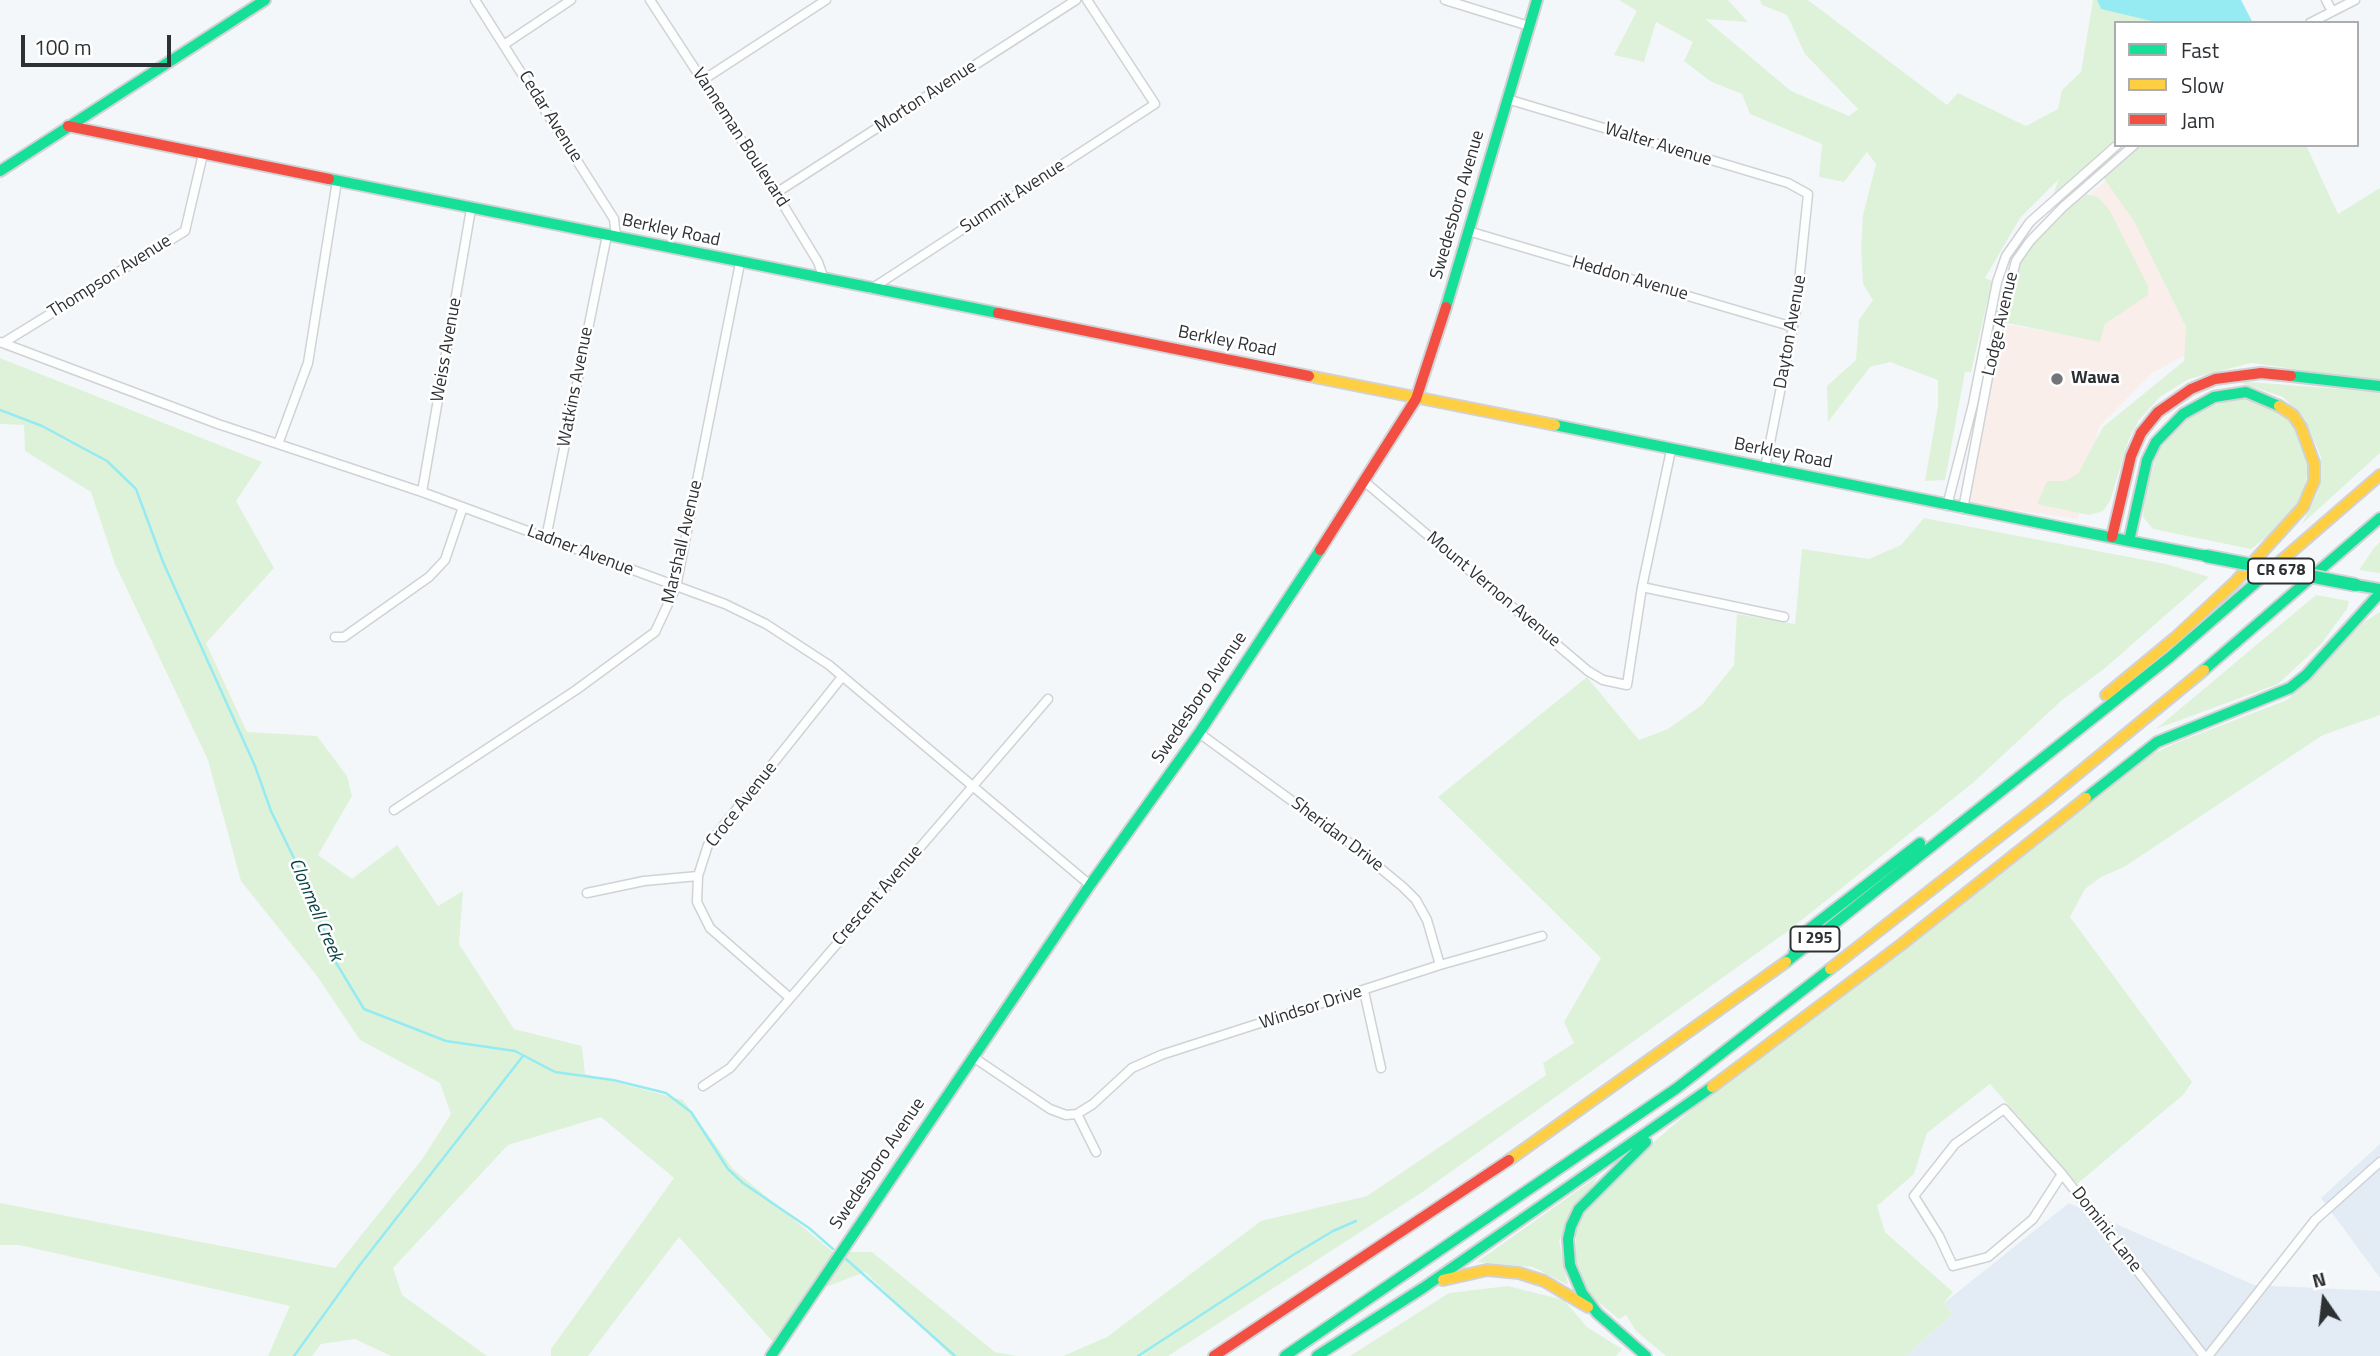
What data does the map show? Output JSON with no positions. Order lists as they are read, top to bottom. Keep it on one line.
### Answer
{"streets":{"main road":["Swedesboro Avenue","Berkley Road","CR 678","I 295"],"street":["Morton Avenue","Cedar Avenue","Vanneman Boulevard","Walter Avenue","Summit Avenue","Thompson Avenue","Heddon Avenue","Lodge Avenue","Dayton Avenue","Weiss Avenue","Watkins Avenue","Marshall Avenue","Ladner Avenue","Mount Vernon Avenue","Croce Avenue","Sheridan Drive","Crescent Avenue","Windsor Drive","Dominic Lane"]},"crossings":[["Morton Avenue","Vanneman Boulevard"],["Cedar Avenue","Berkley Road"],["Cedar Avenue","Watkins Avenue"],["Vanneman Boulevard","Berkley Road"],["Walter Avenue","Swedesboro Avenue"],["Walter Avenue","Dayton Avenue"],["Summit Avenue","Berkley Road"],["Swedesboro Avenue","Berkley Road"],["Swedesboro Avenue","Heddon Avenue"],["Swedesboro Avenue","Ladner Avenue"],["Swedesboro Avenue","Mount Vernon Avenue"],["Swedesboro Avenue","Sheridan Drive"],["Berkley Road","Thompson Avenue"],["Berkley Road","Lodge Avenue"],["Berkley Road","Dayton Avenue"],["Berkley Road","Weiss Avenue"],["Berkley Road","Watkins Avenue"],["Berkley Road","Marshall Avenue"],["Thompson Avenue","Ladner Avenue"],["Heddon Avenue","Dayton Avenue"],["Weiss Avenue","Ladner Avenue"],["Watkins Avenue","Ladner Avenue"],["Marshall Avenue","Ladner Avenue"],["Ladner Avenue","Croce Avenue"],["Ladner Avenue","Crescent Avenue"],["Croce Avenue","Crescent Avenue"],["Sheridan Drive","Windsor Drive"]],"water":["Clonmell Creek"],"places":["Wawa"],"legend":["Fast","Slow","Jam"],"scale_bar":"100 m","north":"top"}
